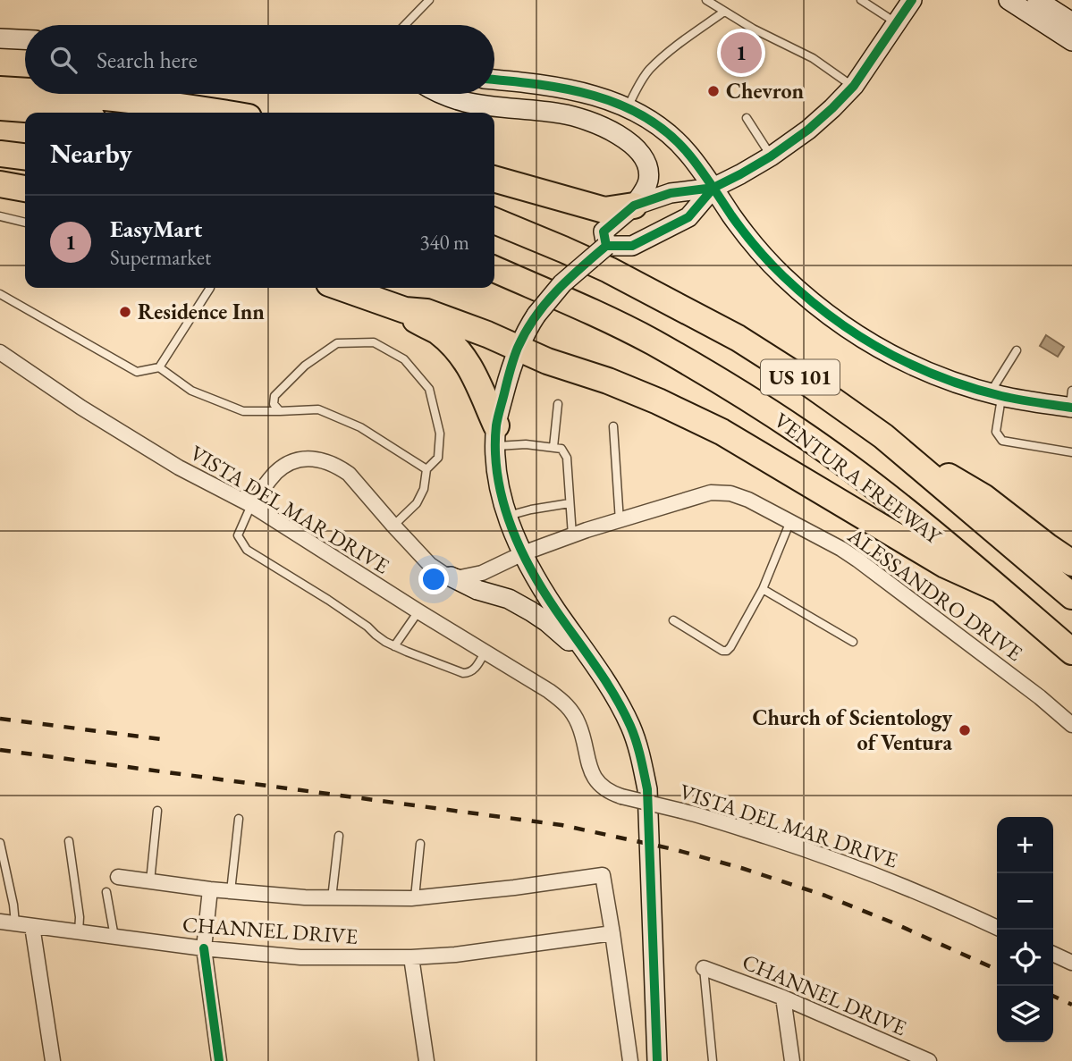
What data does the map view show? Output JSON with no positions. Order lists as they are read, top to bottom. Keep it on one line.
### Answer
{"streets":{"highway":["US 101","VENTURA FREEWAY"],"street":["VISTA DEL MAR DRIVE","ALESSANDRO DRIVE","CHANNEL DRIVE"]},"places":["Chevron","Residence Inn","Church of Scientology of Ventura"],"page":{"search":"Search here","pins":"1","heading":"Nearby","list":[{"mark":"1","name":"EasyMart","note":"Supermarket","value":"340 m"}],"map_buttons":["+","−"]}}
